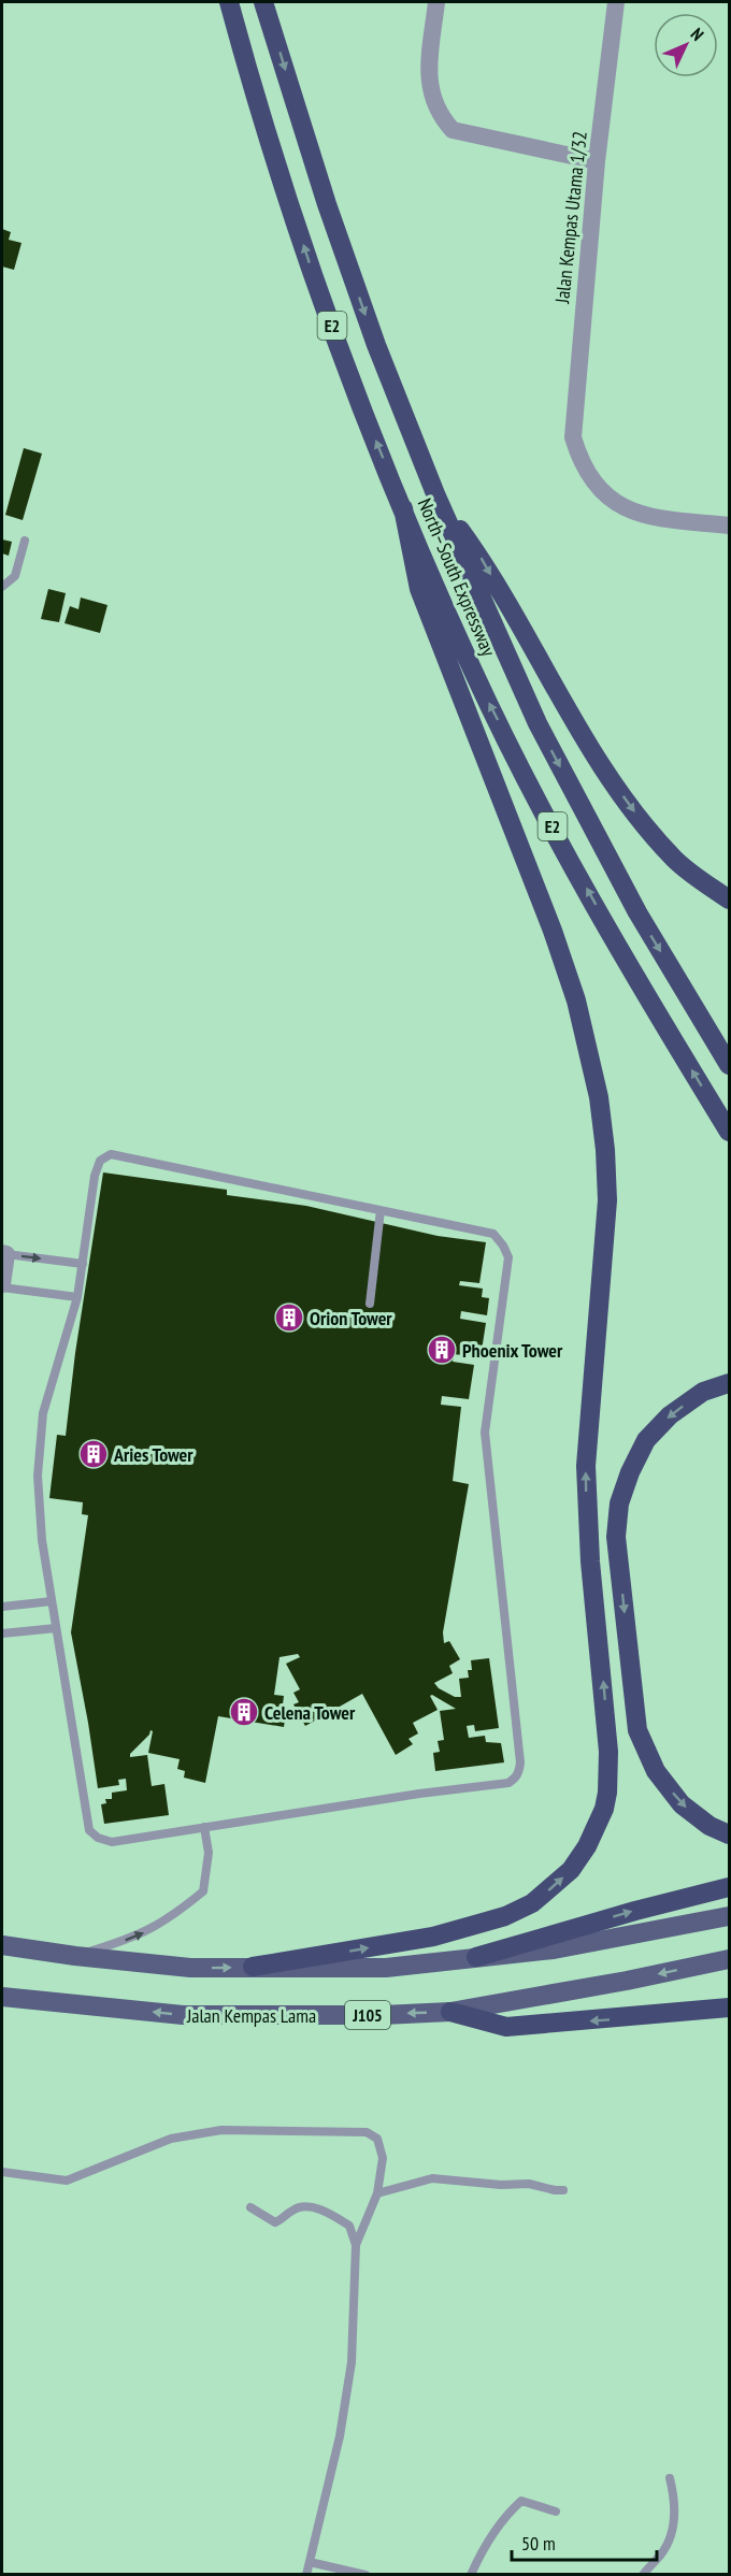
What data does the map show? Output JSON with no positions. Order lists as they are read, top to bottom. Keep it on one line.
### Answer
{"streets":{"highway":["E2","North–South Expressway"],"main road":["Jalan Kempas Lama","J105"],"street":["Jalan Kempas Utama 1/32"]},"places":{"building":["Orion Tower","Phoenix Tower","Aries Tower","Celena Tower"]},"scale_bar":"50 m","north":"top right"}
